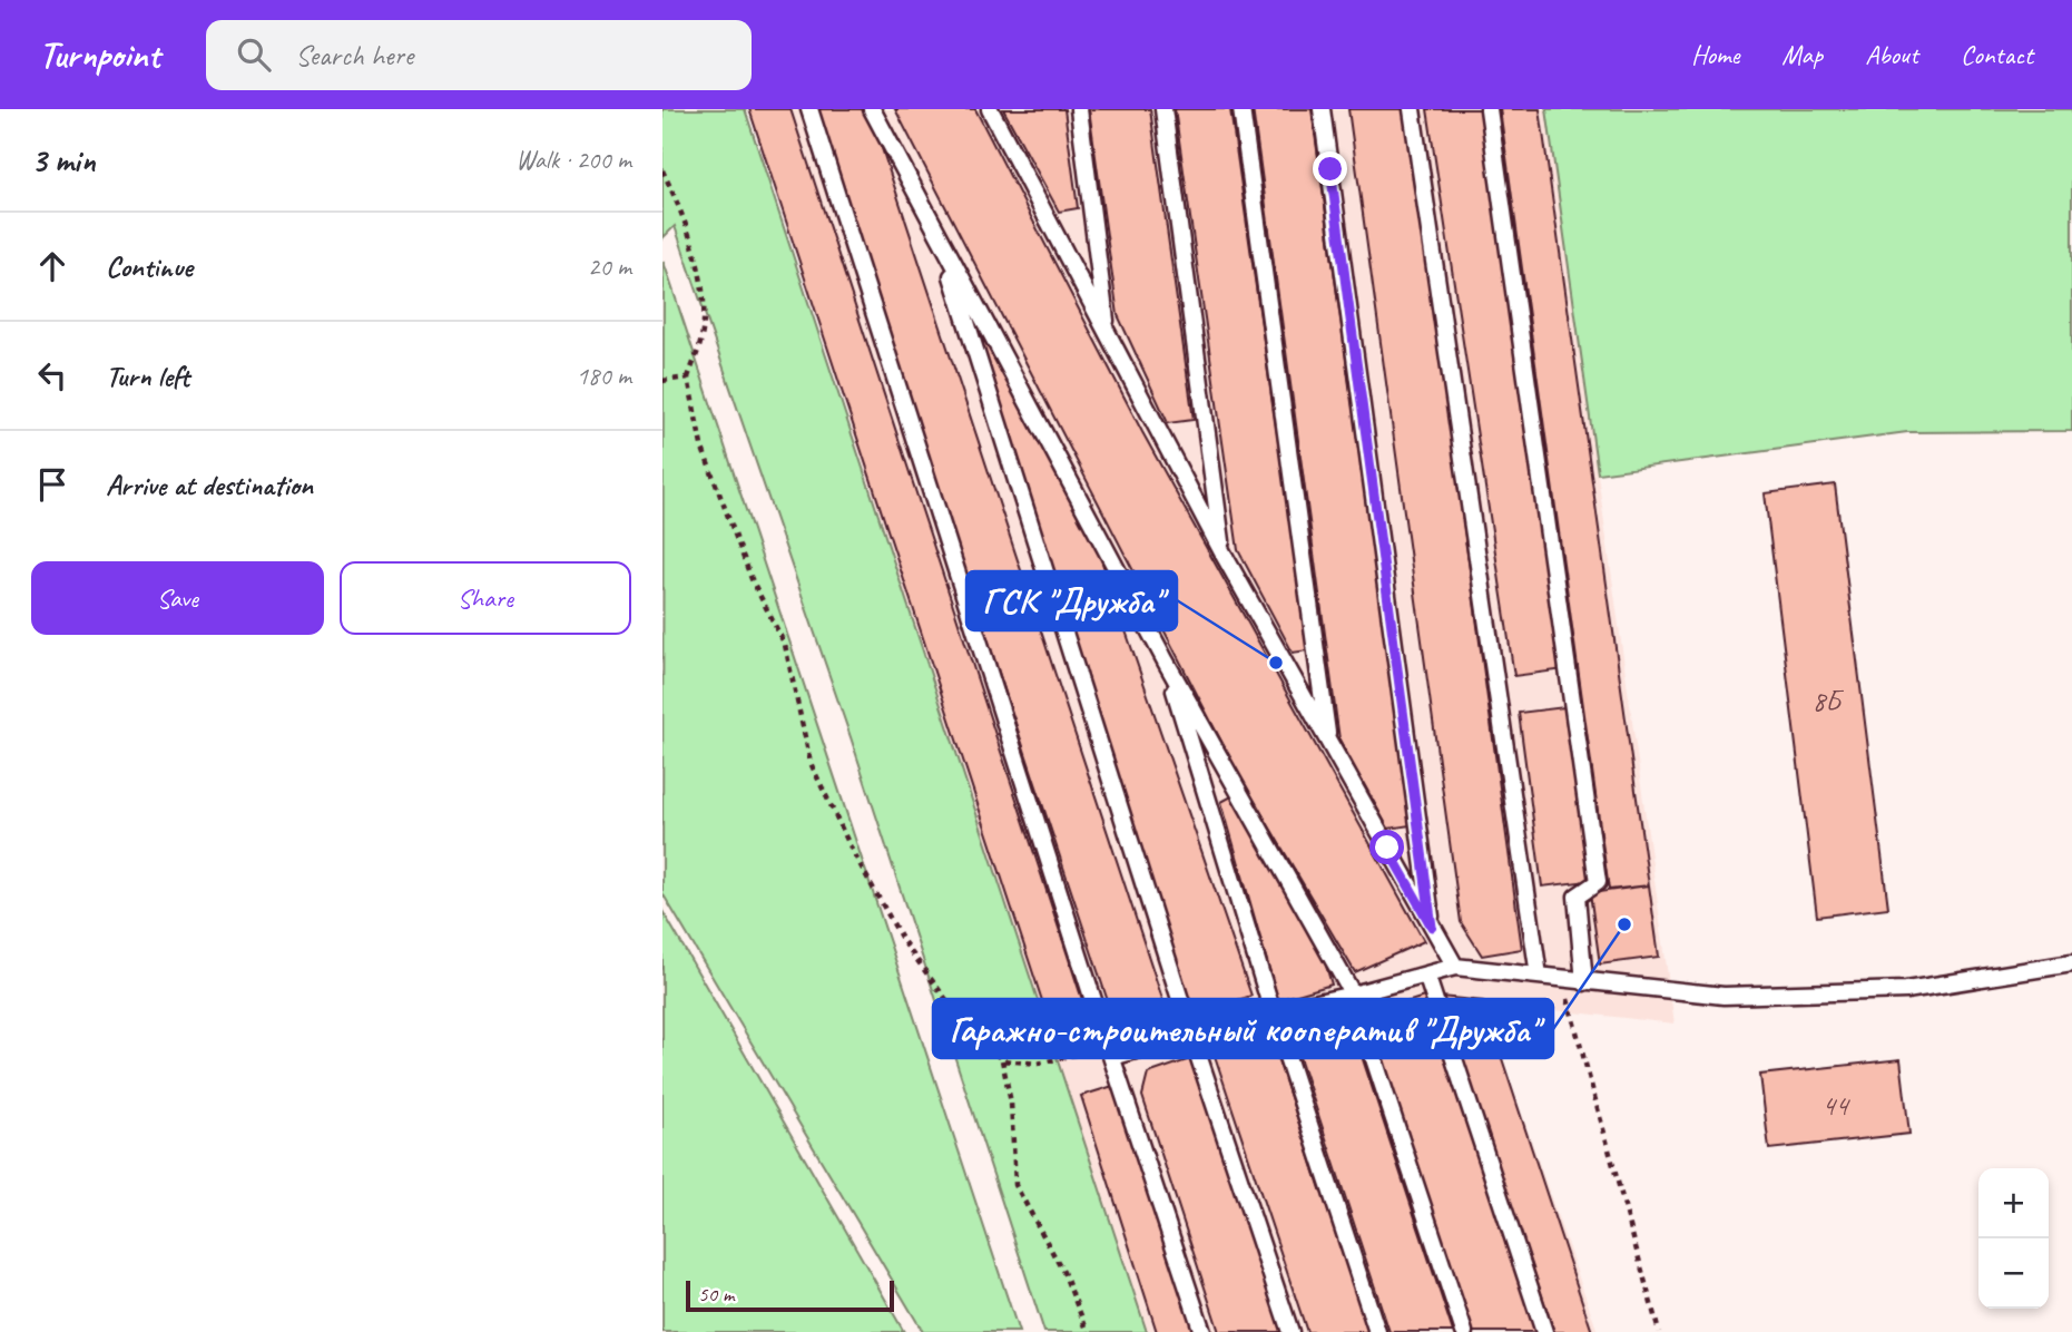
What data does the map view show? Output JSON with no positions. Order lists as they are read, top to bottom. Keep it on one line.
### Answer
{"places":["ГСК \"Дружба\"","Гаражно-строительный кооператив \"Дружба\""],"house_numbers":["8Б","44"],"scale_bar":"50 m","page":{"header":"Turnpoint","search":"Search here","nav":["Home","Map","About","Contact"],"heading":["3 min","Walk · 200 m"],"list":[["Continue","20 m"],["Turn left","180 m"],"Arrive at destination"],"buttons":["Save","Share"],"map_buttons":["+","−"],"scale":"50 m"}}
